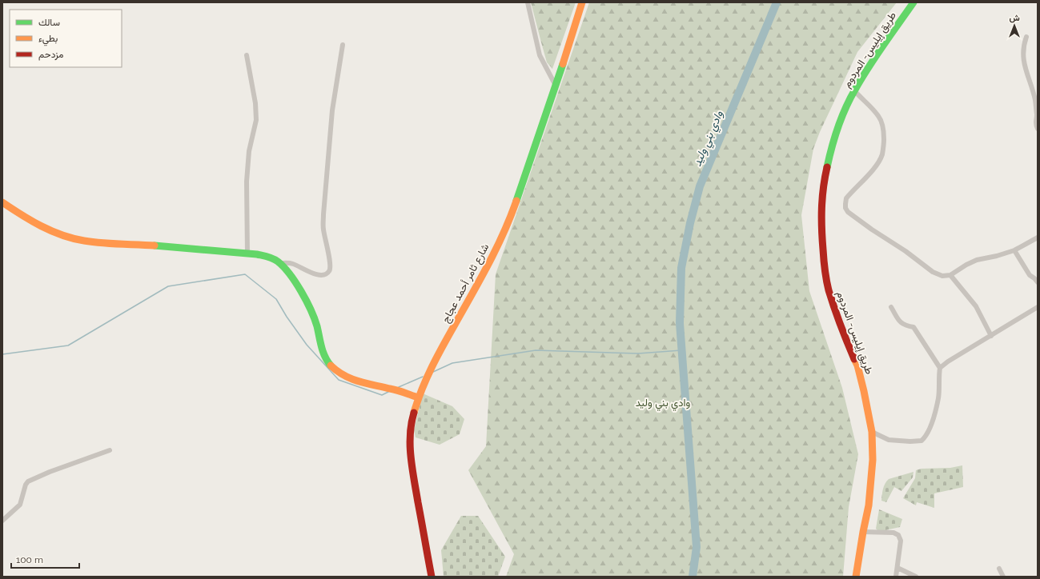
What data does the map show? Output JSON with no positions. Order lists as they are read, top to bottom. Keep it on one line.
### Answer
{"streets":{"main road":["طريق إيليس- المردوم","شارع ثامر أحمد عجاج"]},"water":["وادي بني وليد"],"parks":["وادي بني وليد"],"legend":["سالك","بطيء","مزدحم"],"scale_bar":"100 m","north":"top"}
